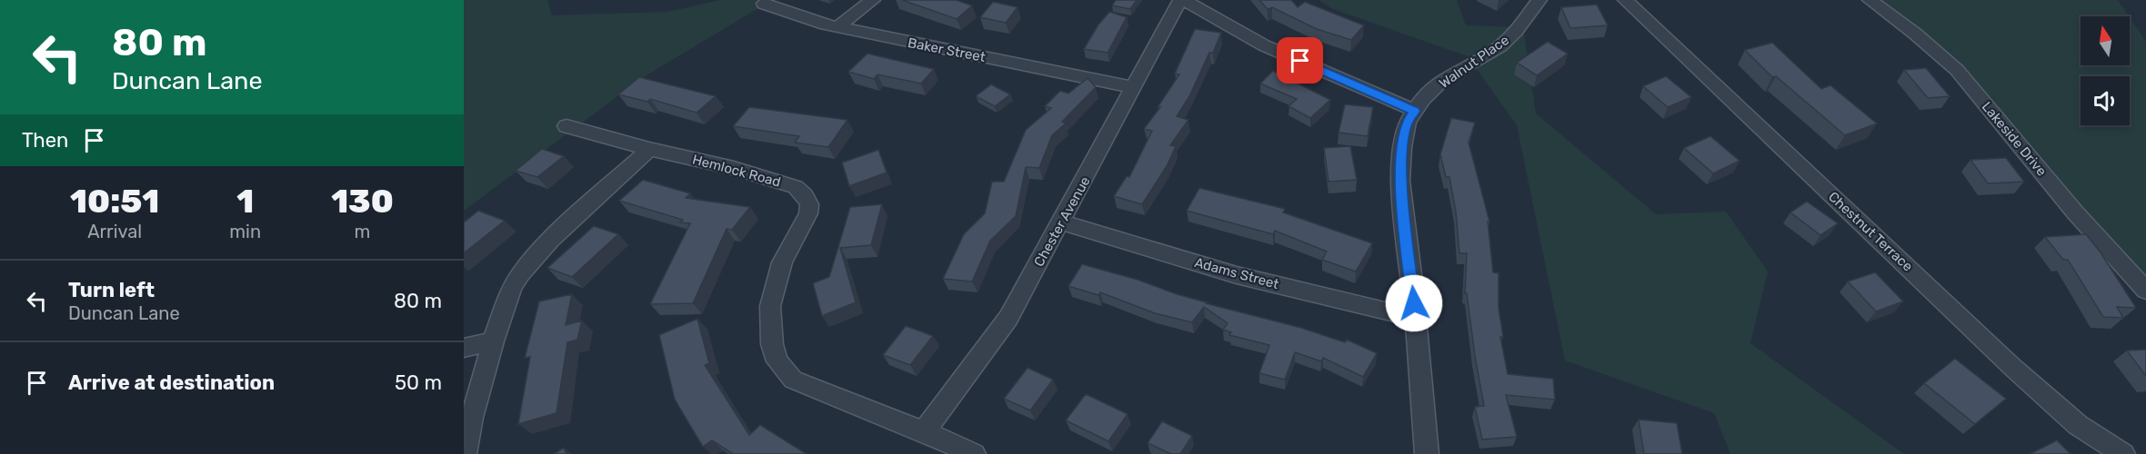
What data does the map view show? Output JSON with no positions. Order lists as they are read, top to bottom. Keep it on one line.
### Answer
{"streets":{"street":["Baker Street","Walnut Place","Lakeside Drive","Hemlock Road","Chester Avenue","Chestnut Terrace","Adams Street"]},"crossings":[["Baker Street","Chester Avenue"],["Walnut Place","Adams Street"],["Hemlock Road","Chester Avenue"],["Chester Avenue","Adams Street"]],"north":"top","page":{"turn":["80 m","Duncan Lane"],"then":"Then","eta":["10:51","Arrival","1","min","130","m"],"list":[{"name":"Turn left","note":"Duncan Lane","value":"80 m"},{"name":"Arrive at destination","value":"50 m"}]}}
